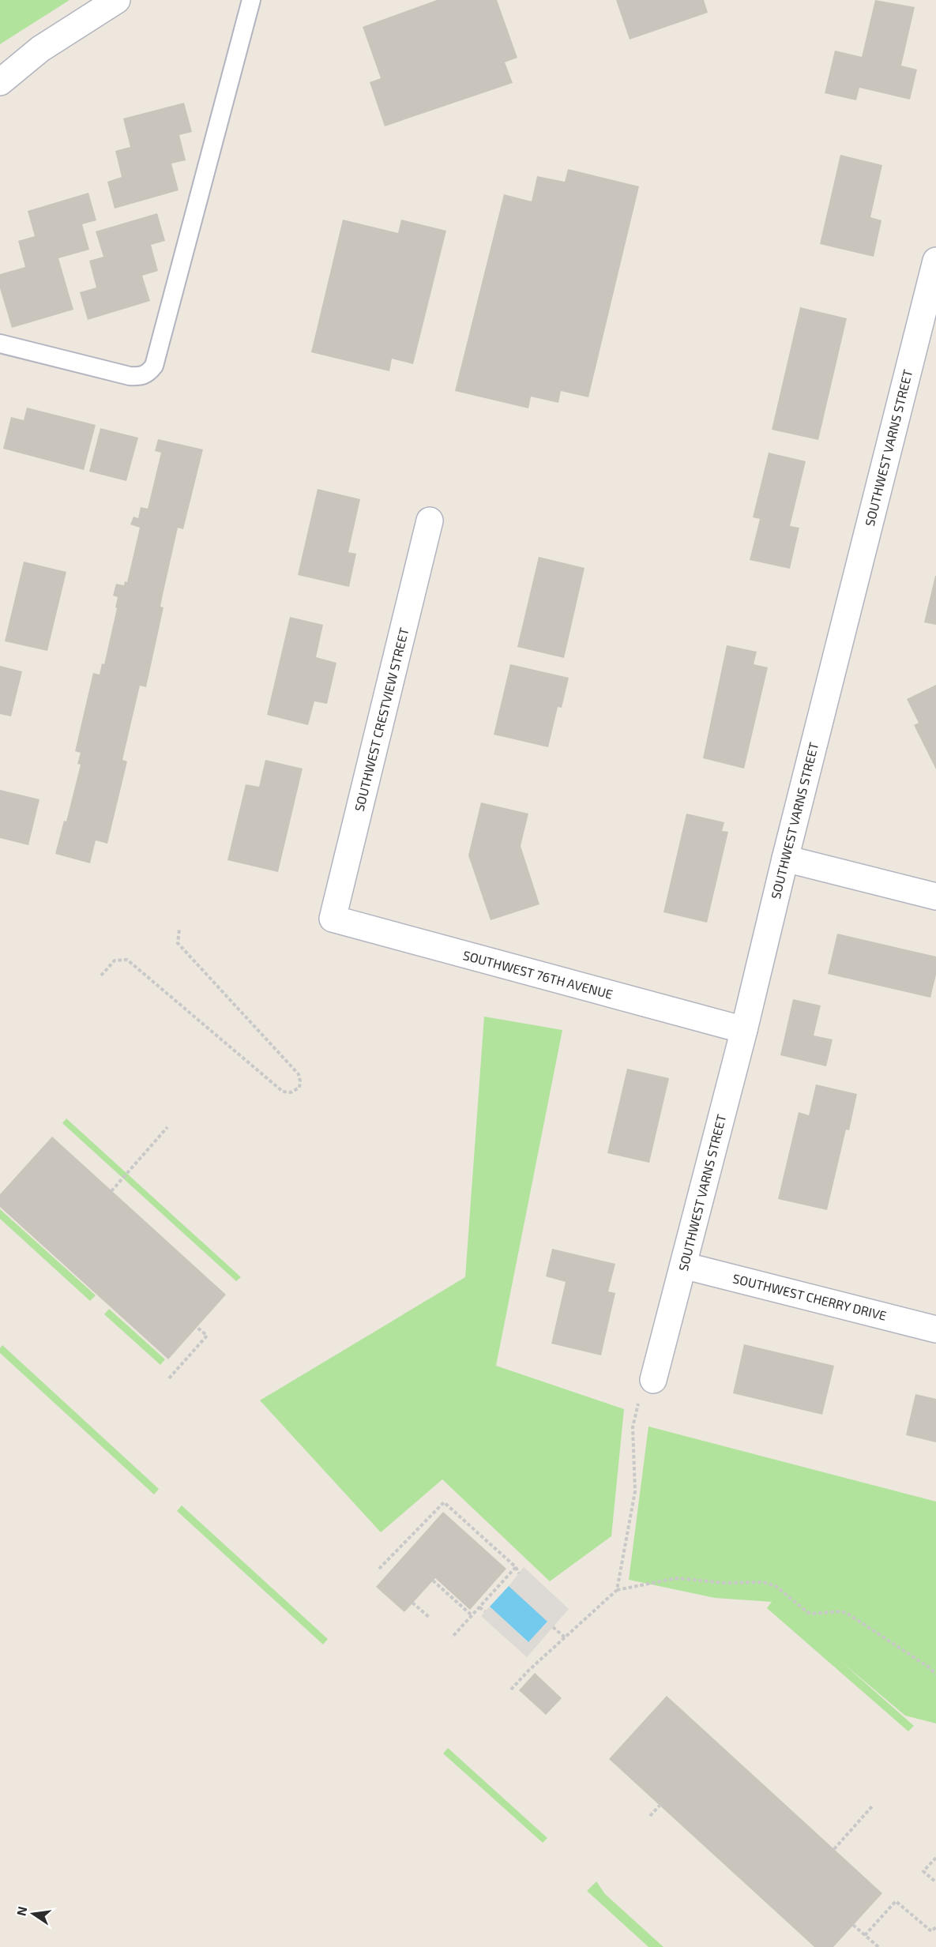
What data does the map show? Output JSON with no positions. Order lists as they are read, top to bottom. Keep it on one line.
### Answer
{"streets":{"street":["SOUTHWEST VARNS STREET","SOUTHWEST CRESTVIEW STREET","SOUTHWEST 76TH AVENUE","SOUTHWEST CHERRY DRIVE"]},"crossings":[["SOUTHWEST VARNS STREET","SOUTHWEST 76TH AVENUE"],["SOUTHWEST VARNS STREET","SOUTHWEST CHERRY DRIVE"],["SOUTHWEST CRESTVIEW STREET","SOUTHWEST 76TH AVENUE"]],"north":"left"}
